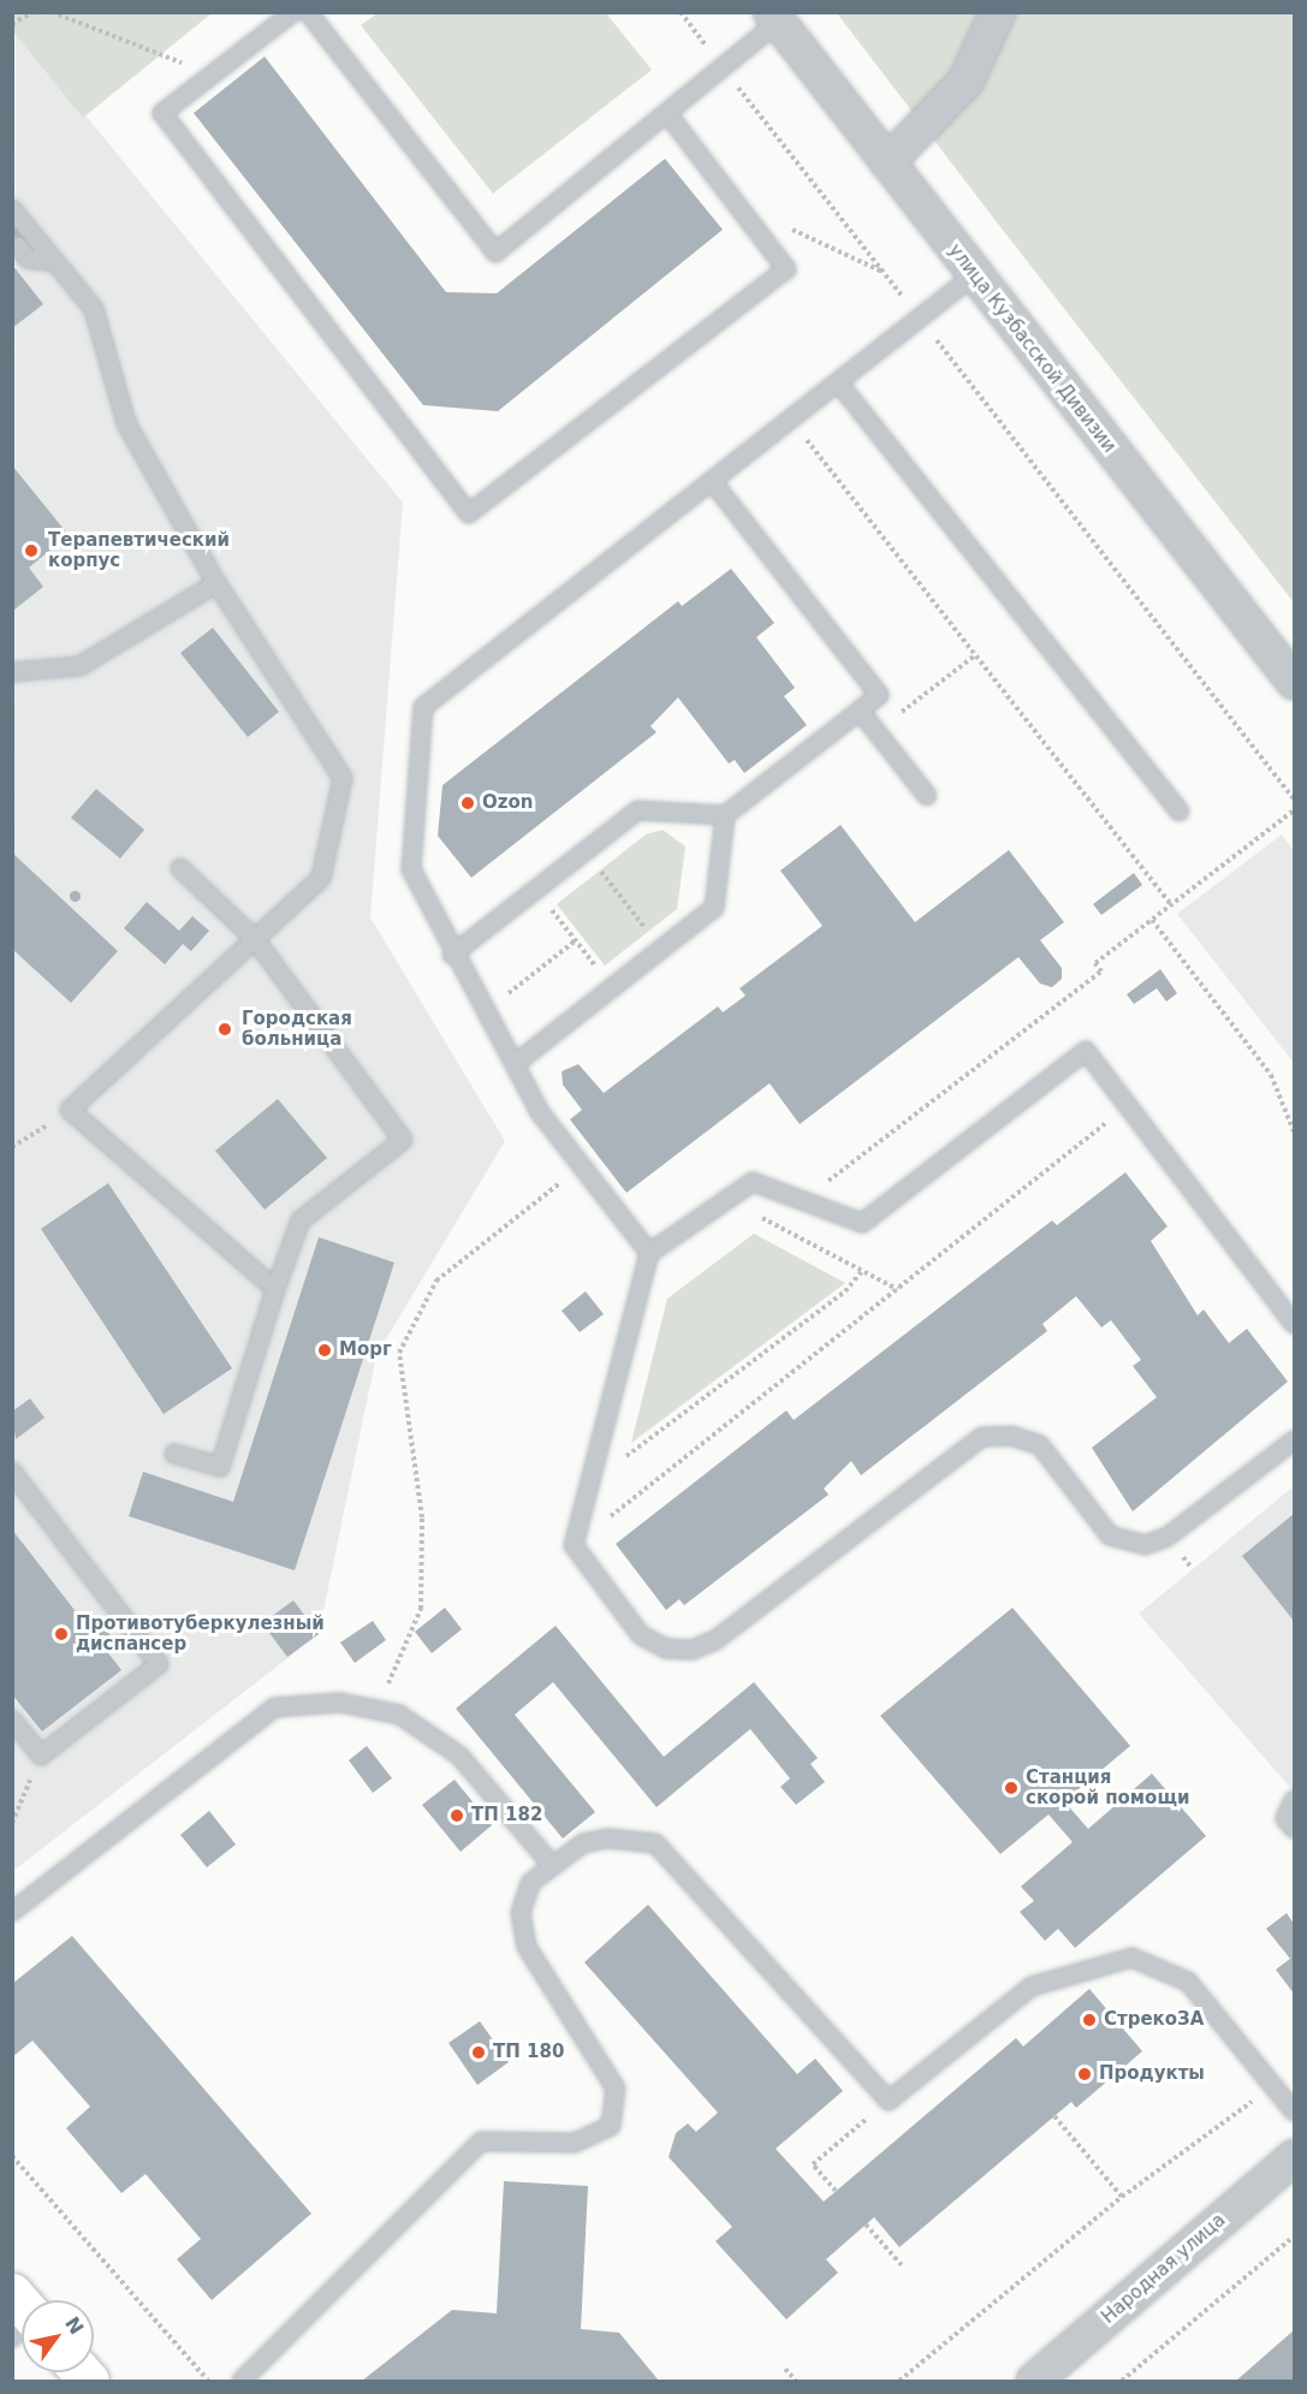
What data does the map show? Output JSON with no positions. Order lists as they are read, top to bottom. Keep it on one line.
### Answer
{"streets":{"street":["улица Кузбасской Дивизии","Народная улица"]},"places":["Терапевтический корпус","Ozon","Городская больница","Морг","Противотуберкулезный диспансер","Станция скорой помощи","ТП 182","СтрекоЗА","ТП 180","Продукты"],"north":"top right"}
